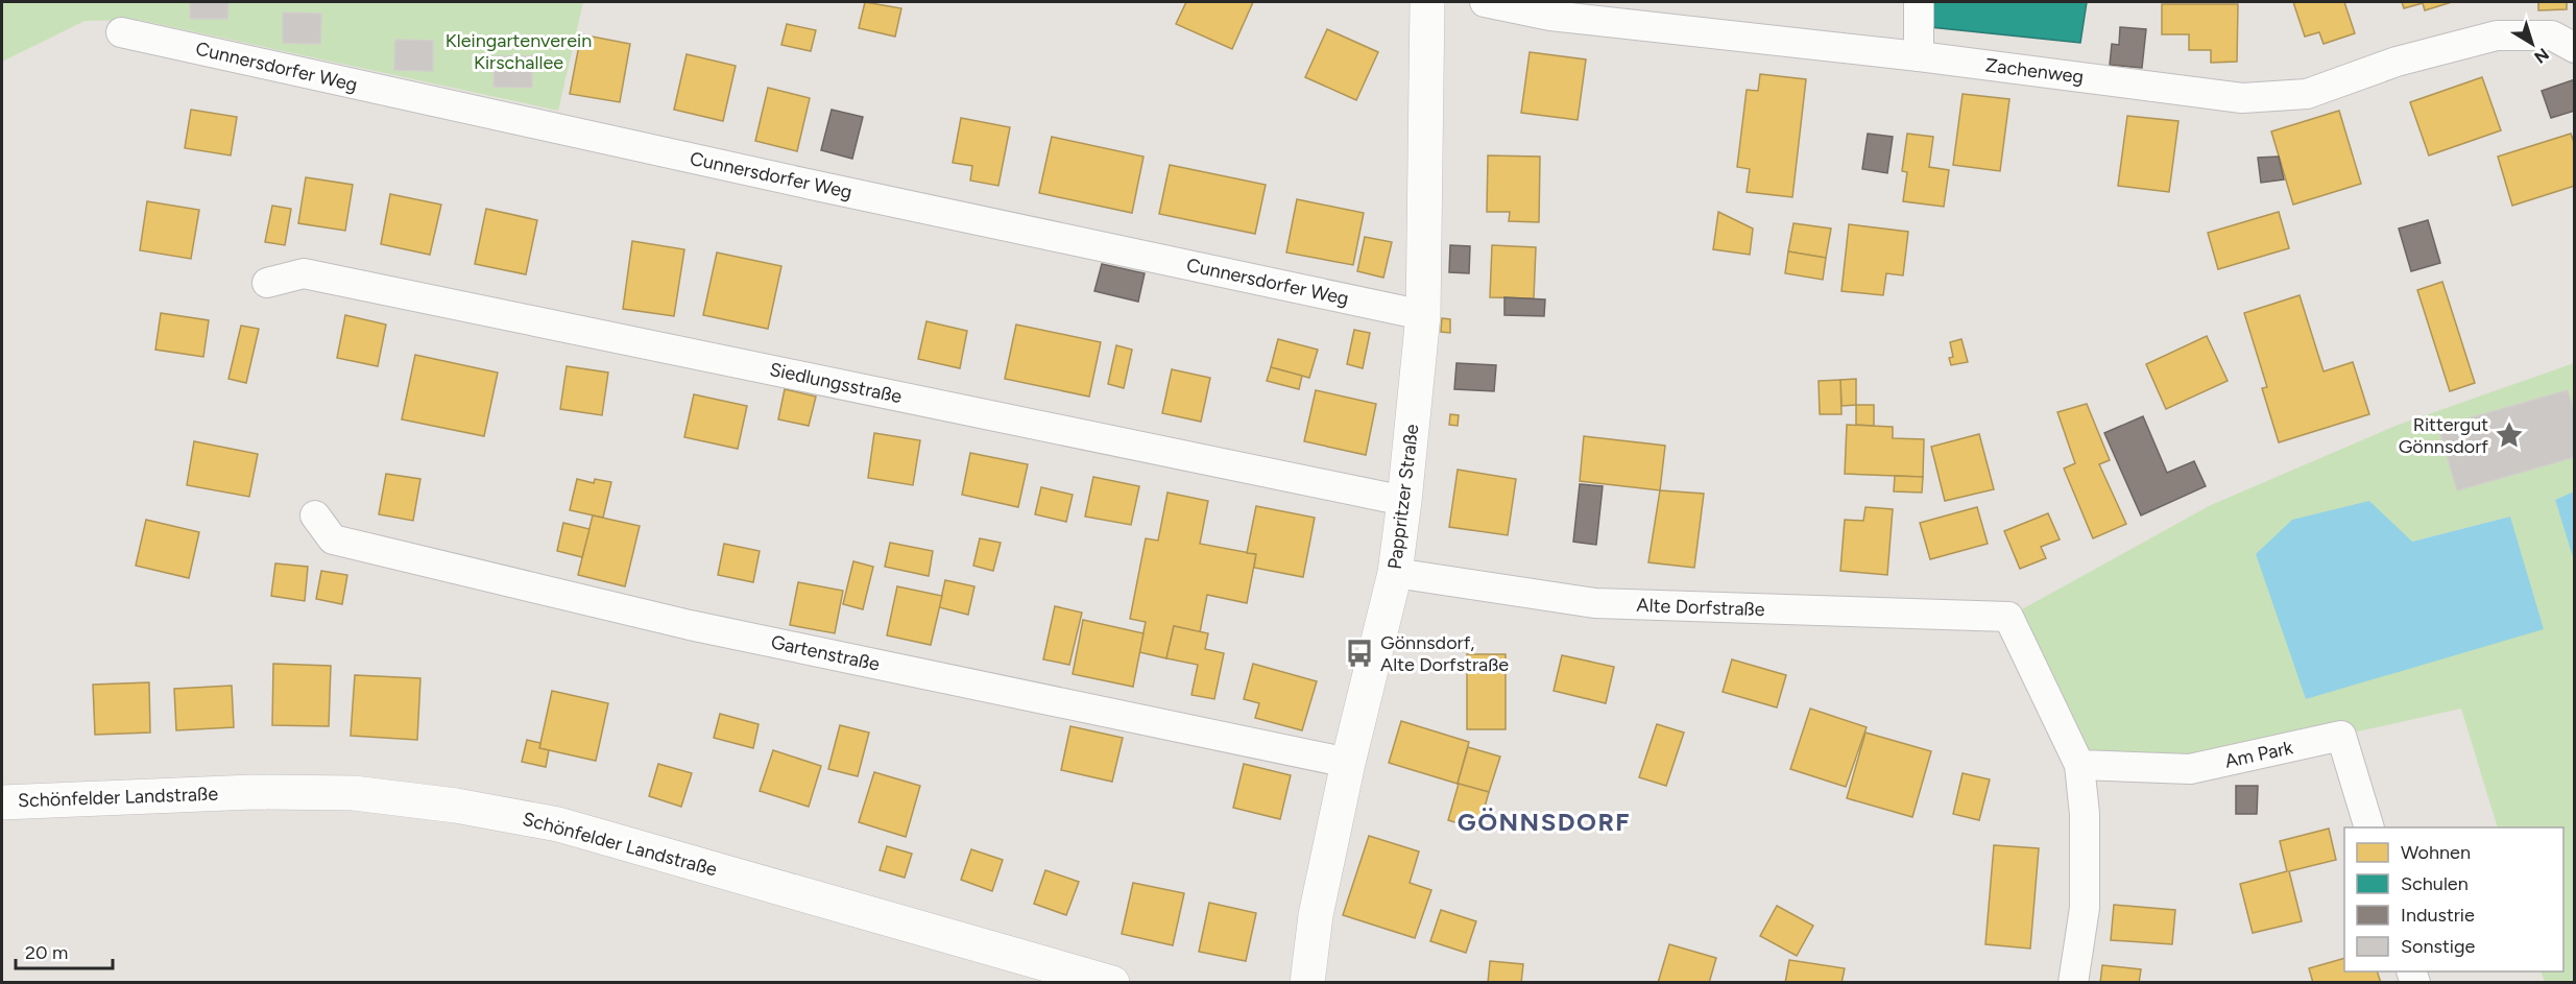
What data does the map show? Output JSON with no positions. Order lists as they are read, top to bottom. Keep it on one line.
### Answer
{"streets":{"street":["Cunnersdorfer Weg","Zachenweg","Siedlungsstraße","Pappritzer Straße","Alte Dorfstraße","Gartenstraße","Am Park","Schönfelder Landstraße"]},"crossings":[["Cunnersdorfer Weg","Pappritzer Straße"],["Siedlungsstraße","Pappritzer Straße"],["Pappritzer Straße","Alte Dorfstraße"],["Pappritzer Straße","Gartenstraße"],["Alte Dorfstraße","Am Park"]],"districts":["GÖNNSDORF"],"parks":["Kleingartenverein Kirschallee"],"places":{"place":["Rittergut Gönnsdorf"],"bus stop":["Gönnsdorf, Alte Dorfstraße"]},"legend":["Wohnen","Schulen","Industrie","Sonstige"],"scale_bar":"20 m","north":"bottom right"}
